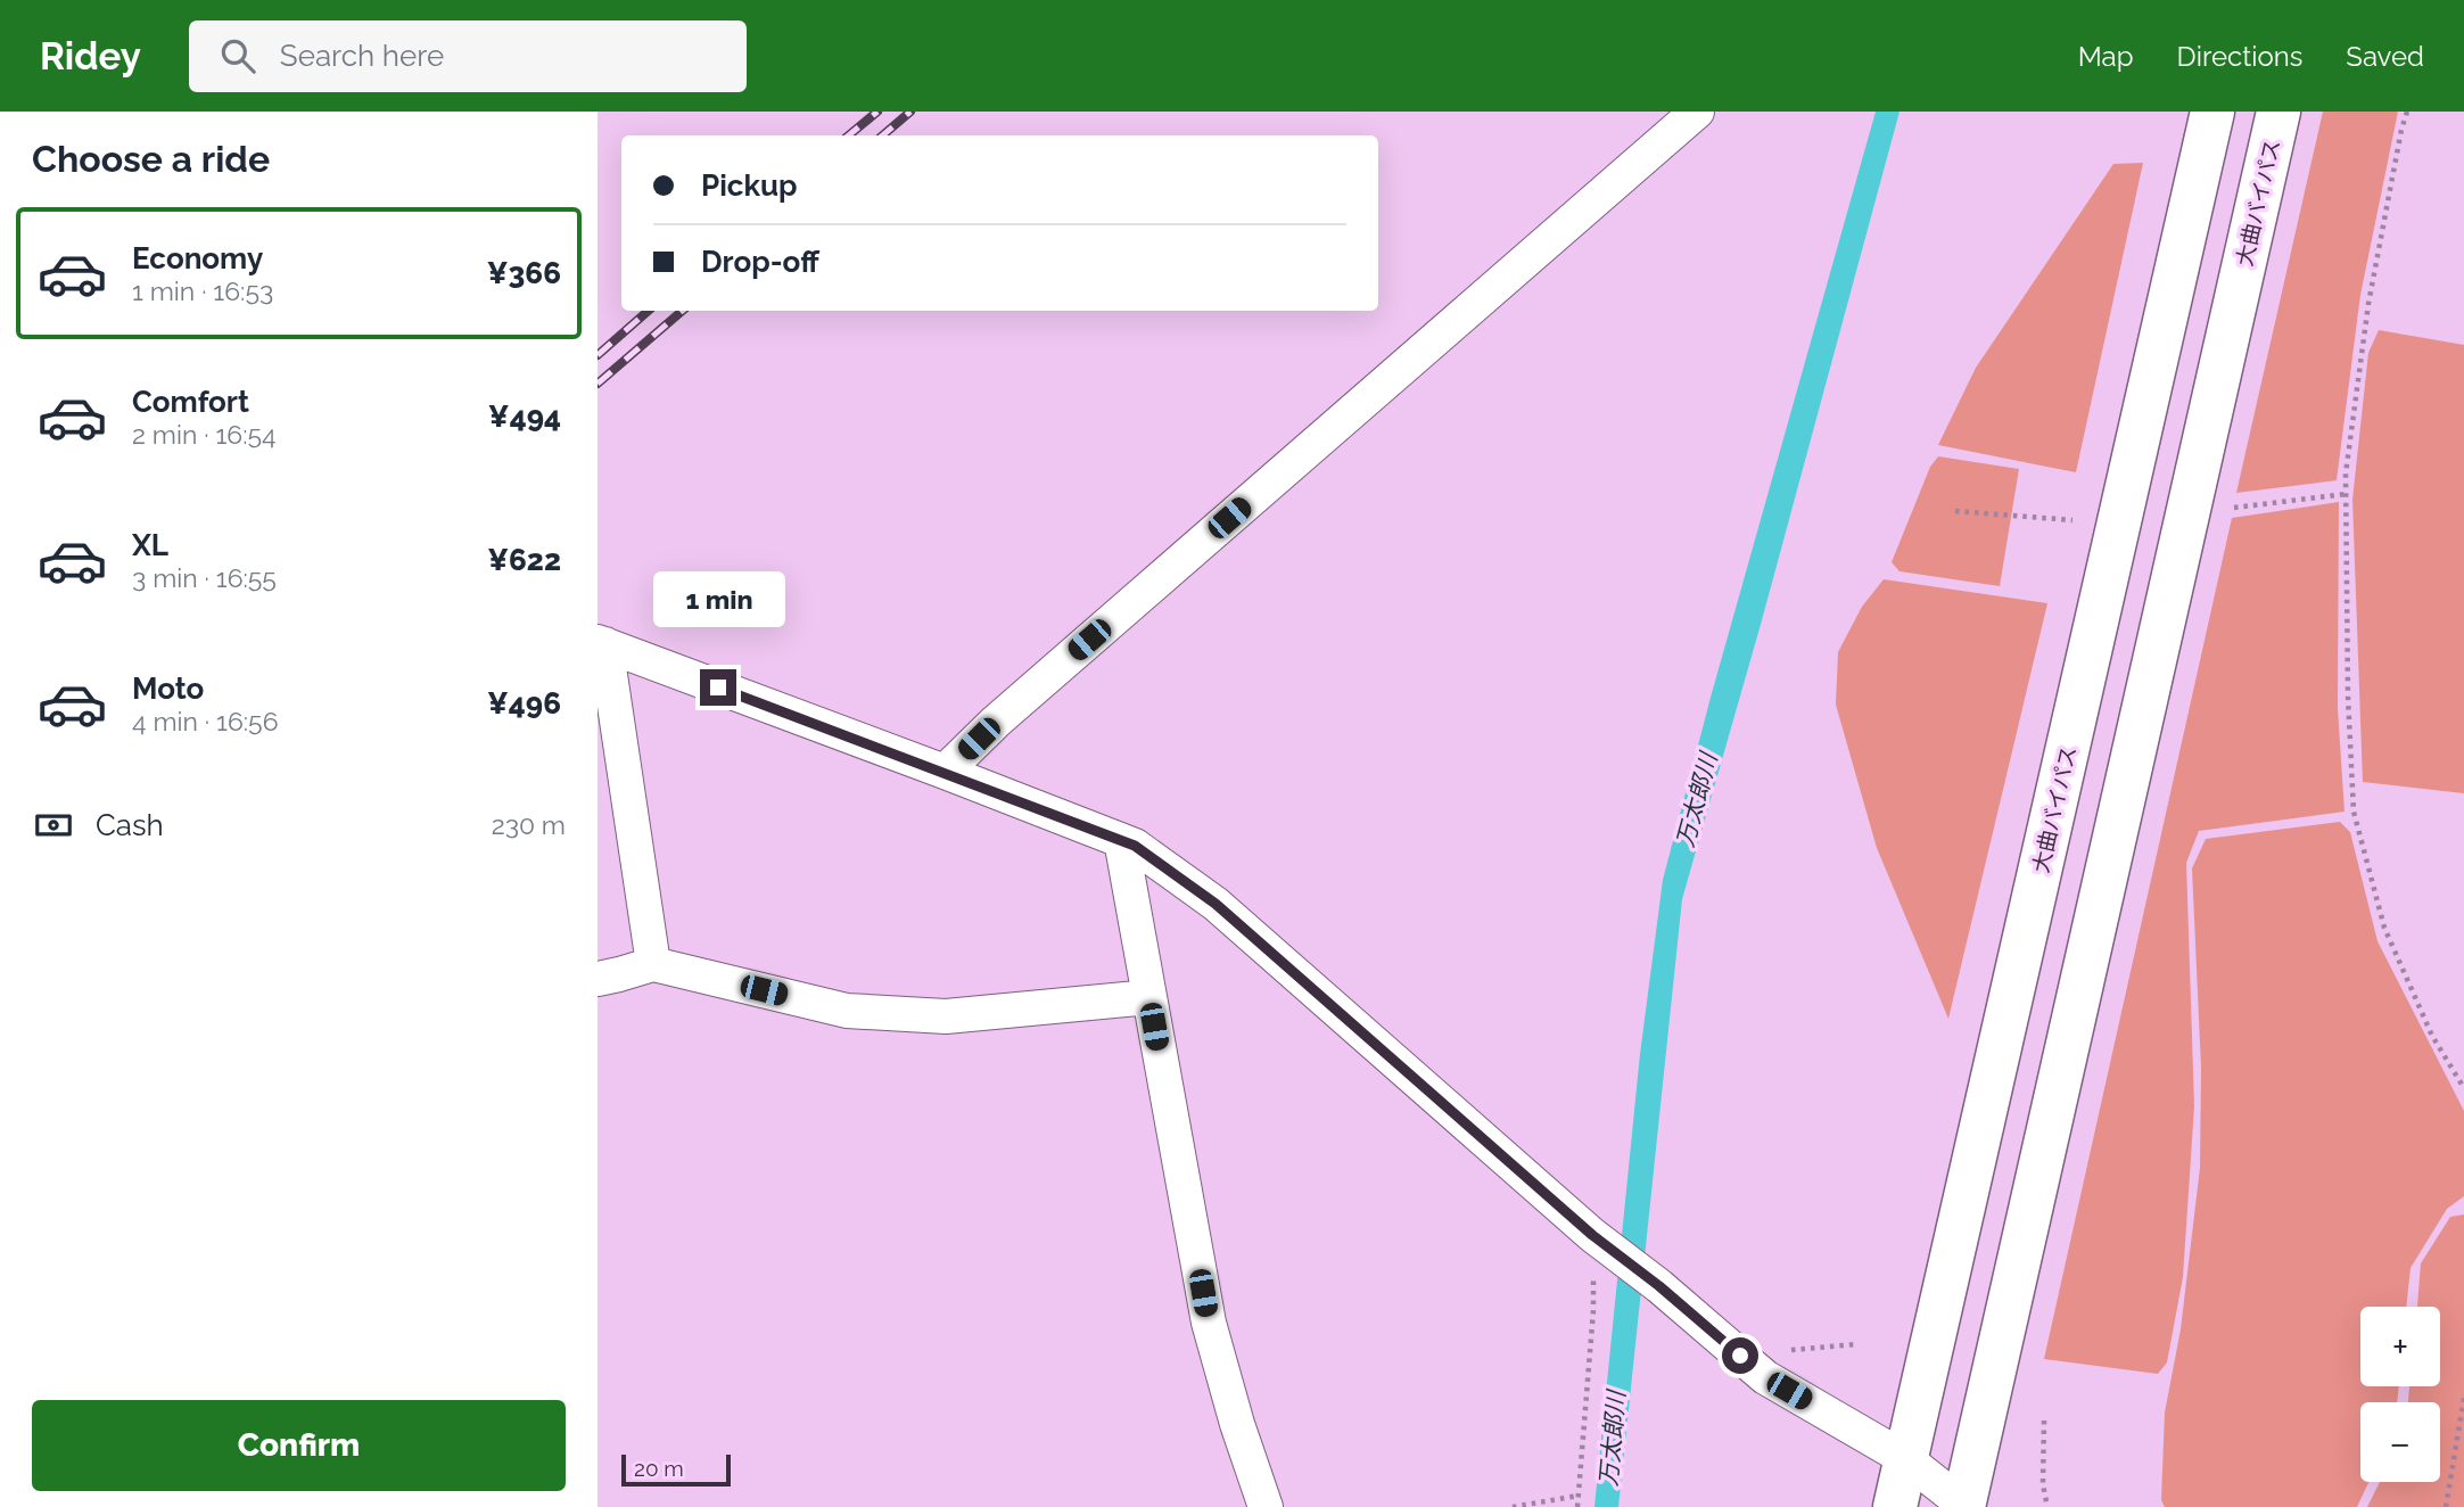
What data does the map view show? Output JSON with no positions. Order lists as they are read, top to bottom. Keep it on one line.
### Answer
{"streets":{"highway":["大曲バイパス"]},"water":["万太郎川"],"scale_bar":"20 m","page":{"header":"Ridey","search":"Search here","nav":["Map","Directions","Saved"],"heading":"Choose a ride","banner":["Pickup","Drop-off"],"list":[{"name":"Economy","note":"1 min · 16:53","value":"¥366"},{"name":"Comfort","note":"2 min · 16:54","value":"¥494"},{"name":"XL","note":"3 min · 16:55","value":"¥622"},{"name":"Moto","note":"4 min · 16:56","value":"¥496"}],"bubble":"1 min","pay":["Cash","230 m"],"map_buttons":["+","−"],"buttons":"Confirm","scale":"20 m"}}
